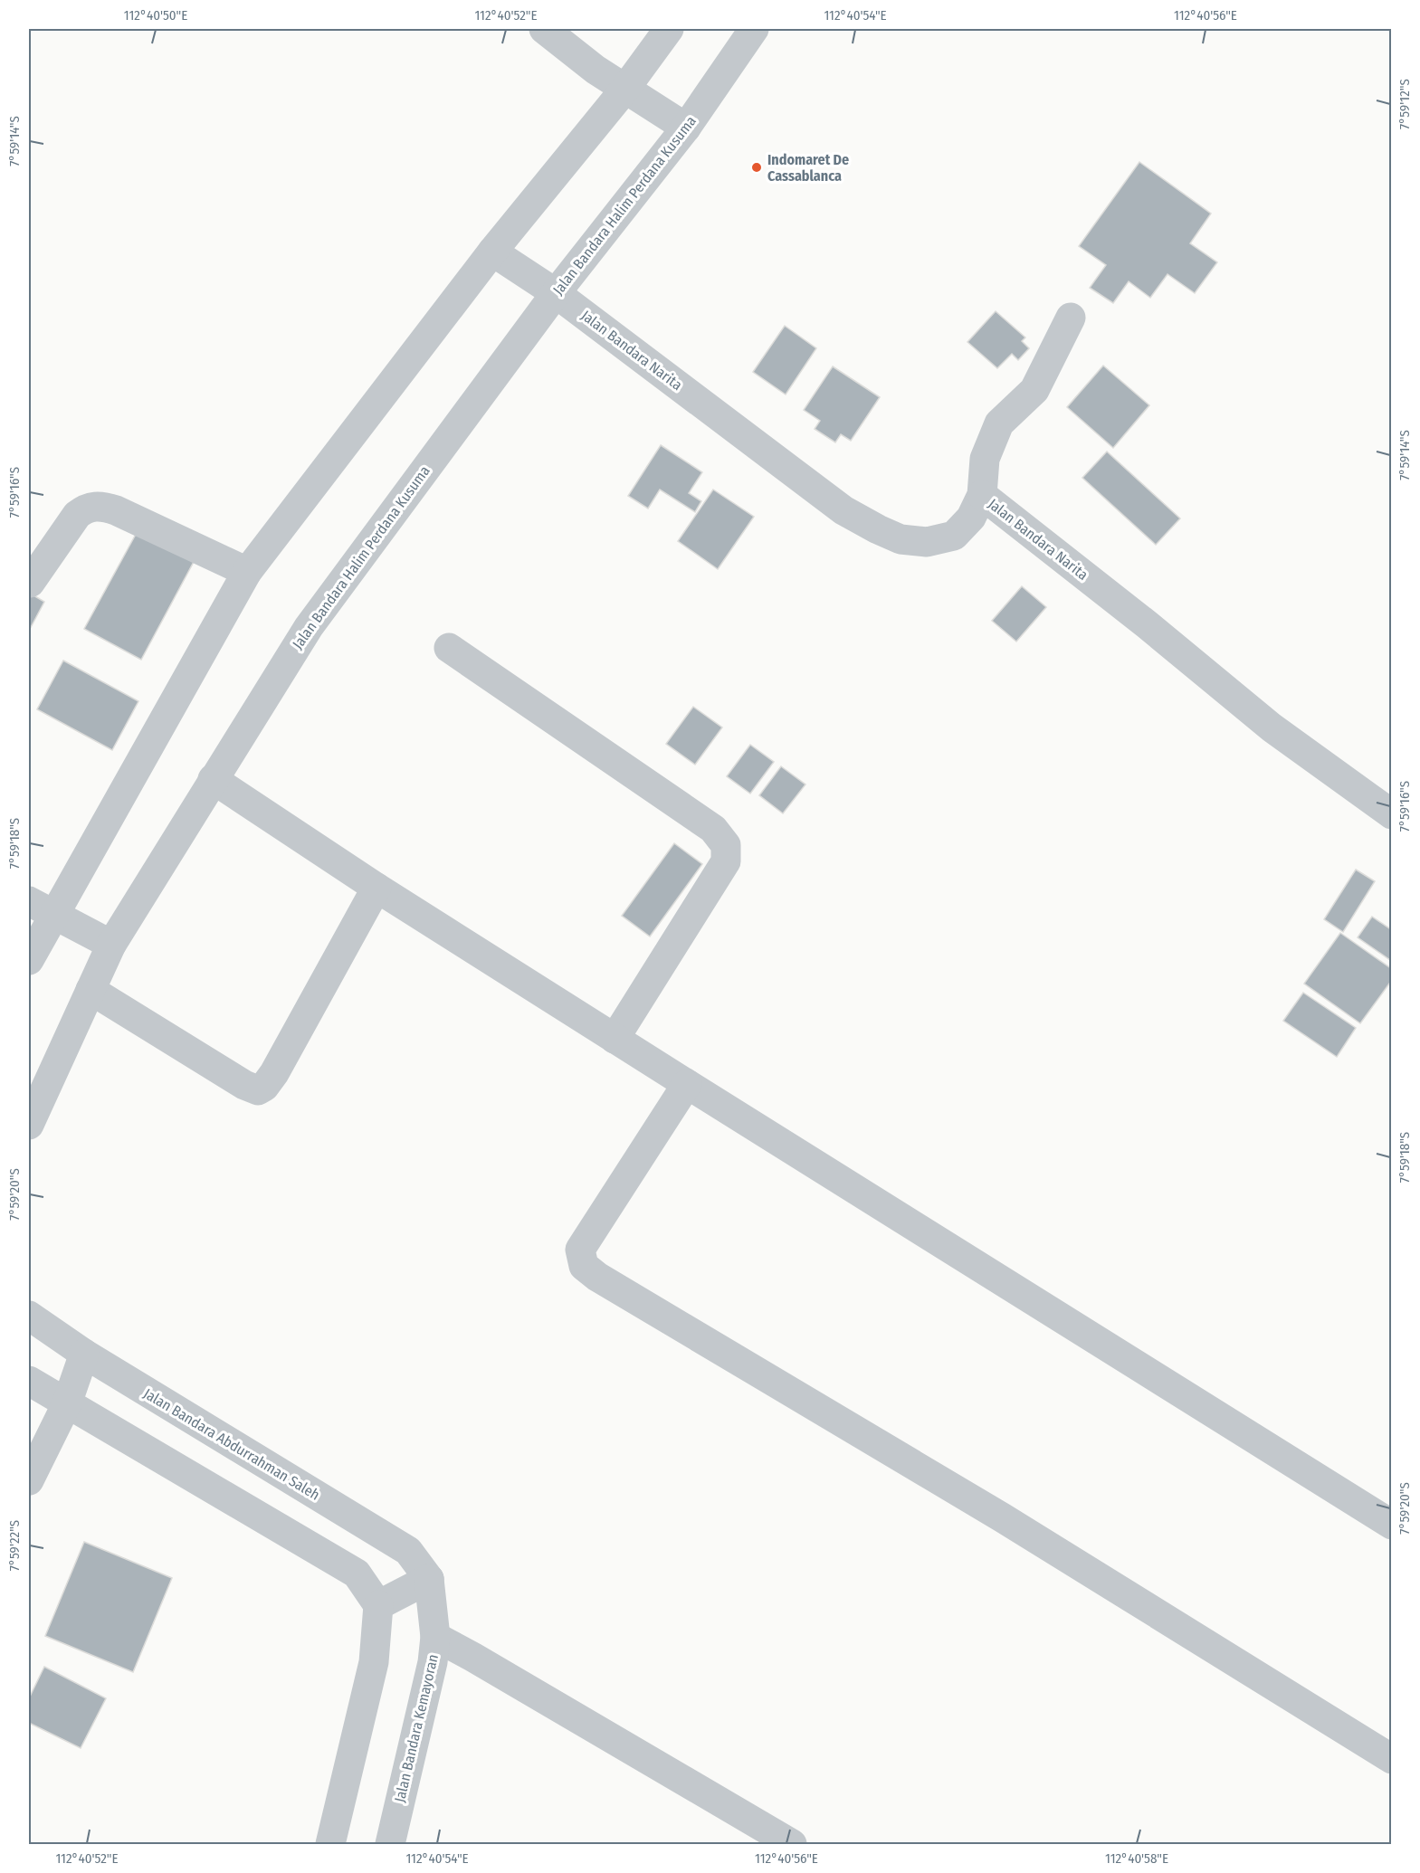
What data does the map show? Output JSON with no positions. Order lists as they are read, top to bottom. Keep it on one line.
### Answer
{"streets":{"street":["Jalan Bandara Halim Perdana Kusuma","Jalan Bandara Narita","Jalan Bandara Abdurrahman Saleh","Jalan Bandara Kemayoran"]},"crossings":[["Jalan Bandara Halim Perdana Kusuma","Jalan Bandara Narita"],["Jalan Bandara Abdurrahman Saleh","Jalan Bandara Kemayoran"]],"places":["Indomaret De Cassablanca"],"coordinates":["112°40'50\"E","112°40'52\"E","112°40'54\"E","112°40'56\"E","7°59'12\"S","7°59'14\"S","7°59'16\"S","7°59'18\"S","7°59'20\"S","7°59'22\"S","112°40'58\"E"]}
